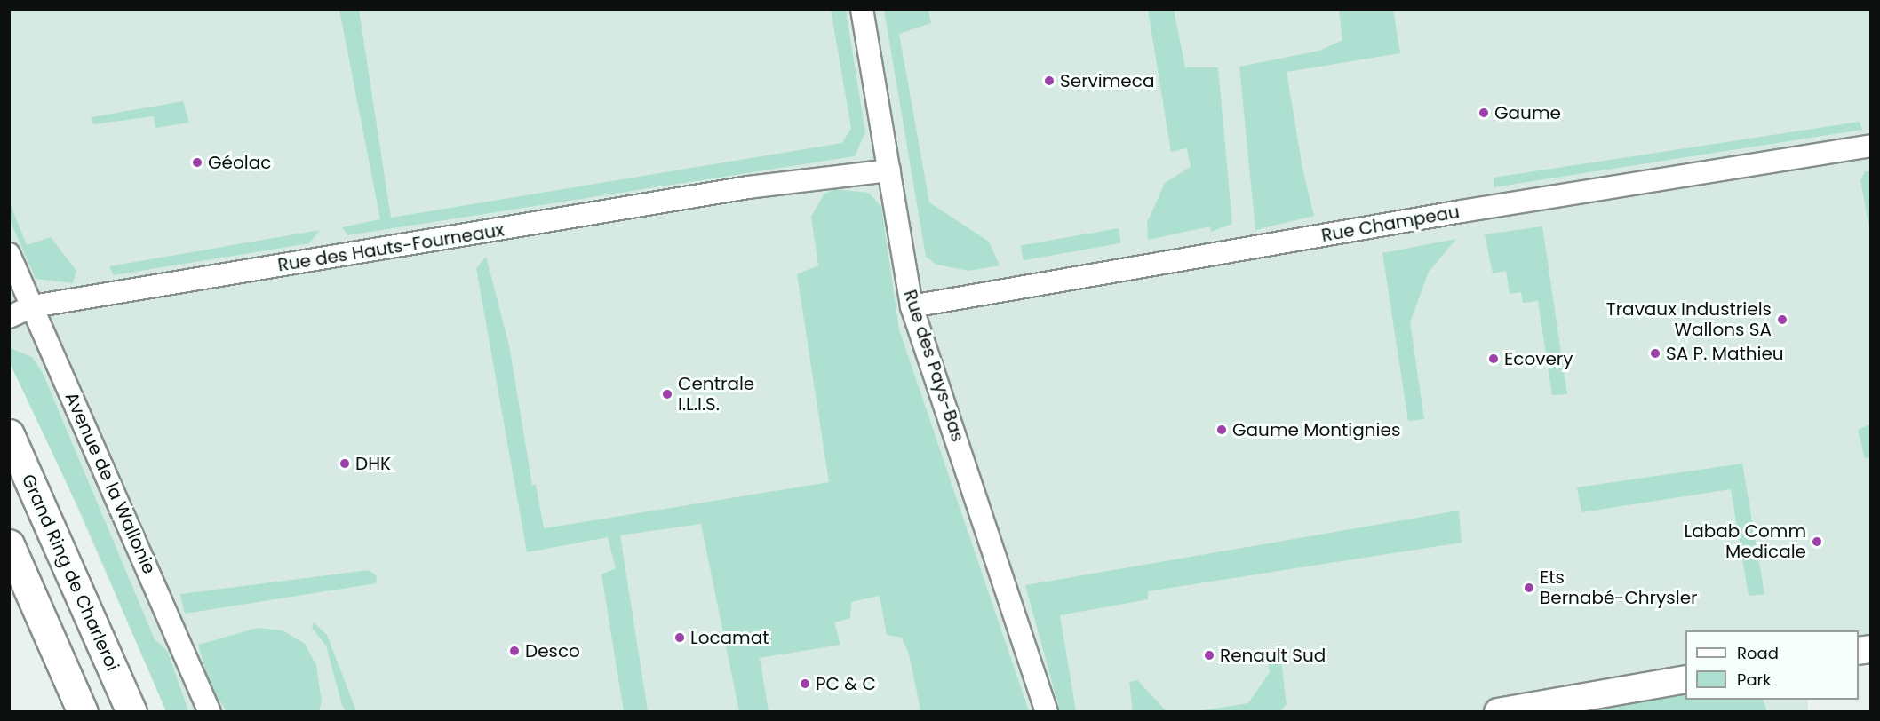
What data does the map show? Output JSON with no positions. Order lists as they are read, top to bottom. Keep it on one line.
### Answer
{"streets":{"highway":["Grand Ring de Charleroi"],"street":["Rue Champeau","Rue des Hauts-Fourneaux","Rue des Pays-Bas","Avenue de la Wallonie"]},"crossings":[["Rue Champeau","Rue des Pays-Bas"],["Rue des Hauts-Fourneaux","Rue des Pays-Bas"],["Rue des Hauts-Fourneaux","Avenue de la Wallonie"]],"places":["Servimeca","Gaume","Géolac","Travaux Industriels Wallons SA","SA P. Mathieu","Ecovery","Centrale I.L.I.S.","Gaume Montignies","DHK","Labab Comm Medicale","Ets Bernabé-Chrysler","Locamat","Desco","Renault Sud","PC & C"],"legend":["Road","Park"]}
